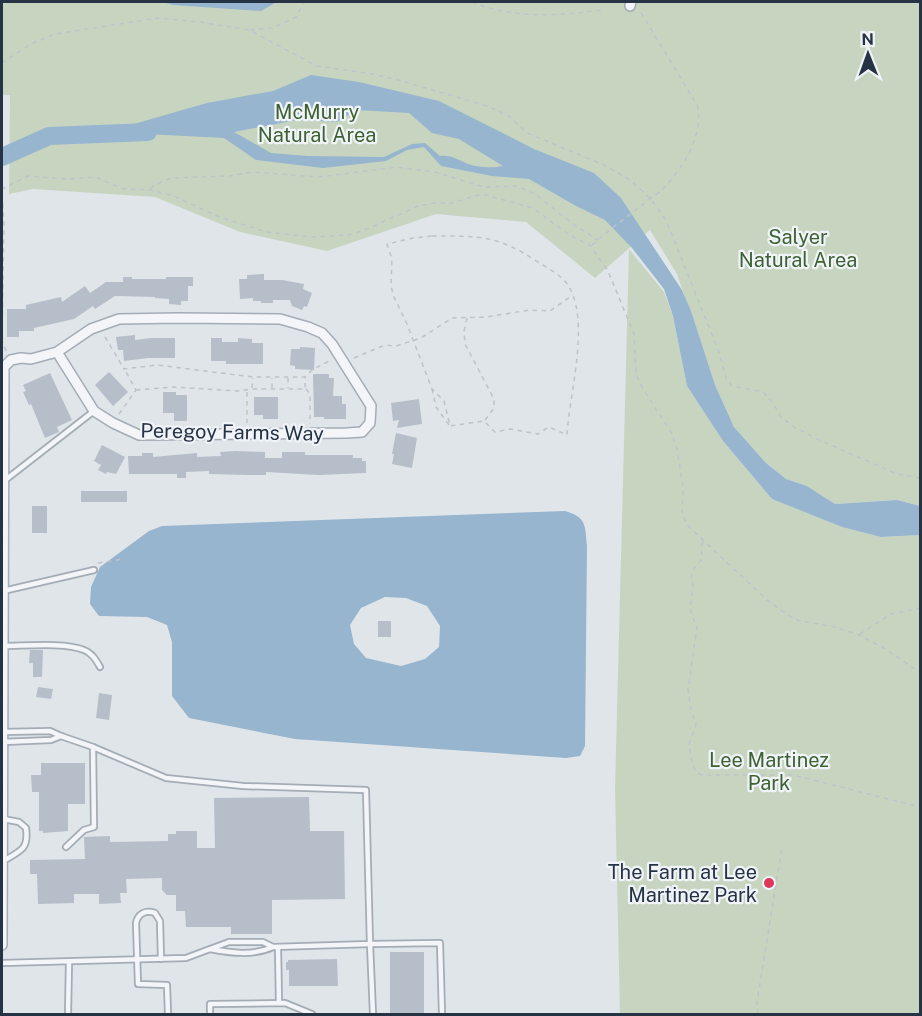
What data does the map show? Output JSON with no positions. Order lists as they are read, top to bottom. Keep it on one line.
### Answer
{"streets":{"street":["Peregoy Farms Way"]},"parks":["McMurry Natural Area","Salyer Natural Area","Lee Martinez Park"],"places":["The Farm at Lee Martinez Park"],"north":"top"}
